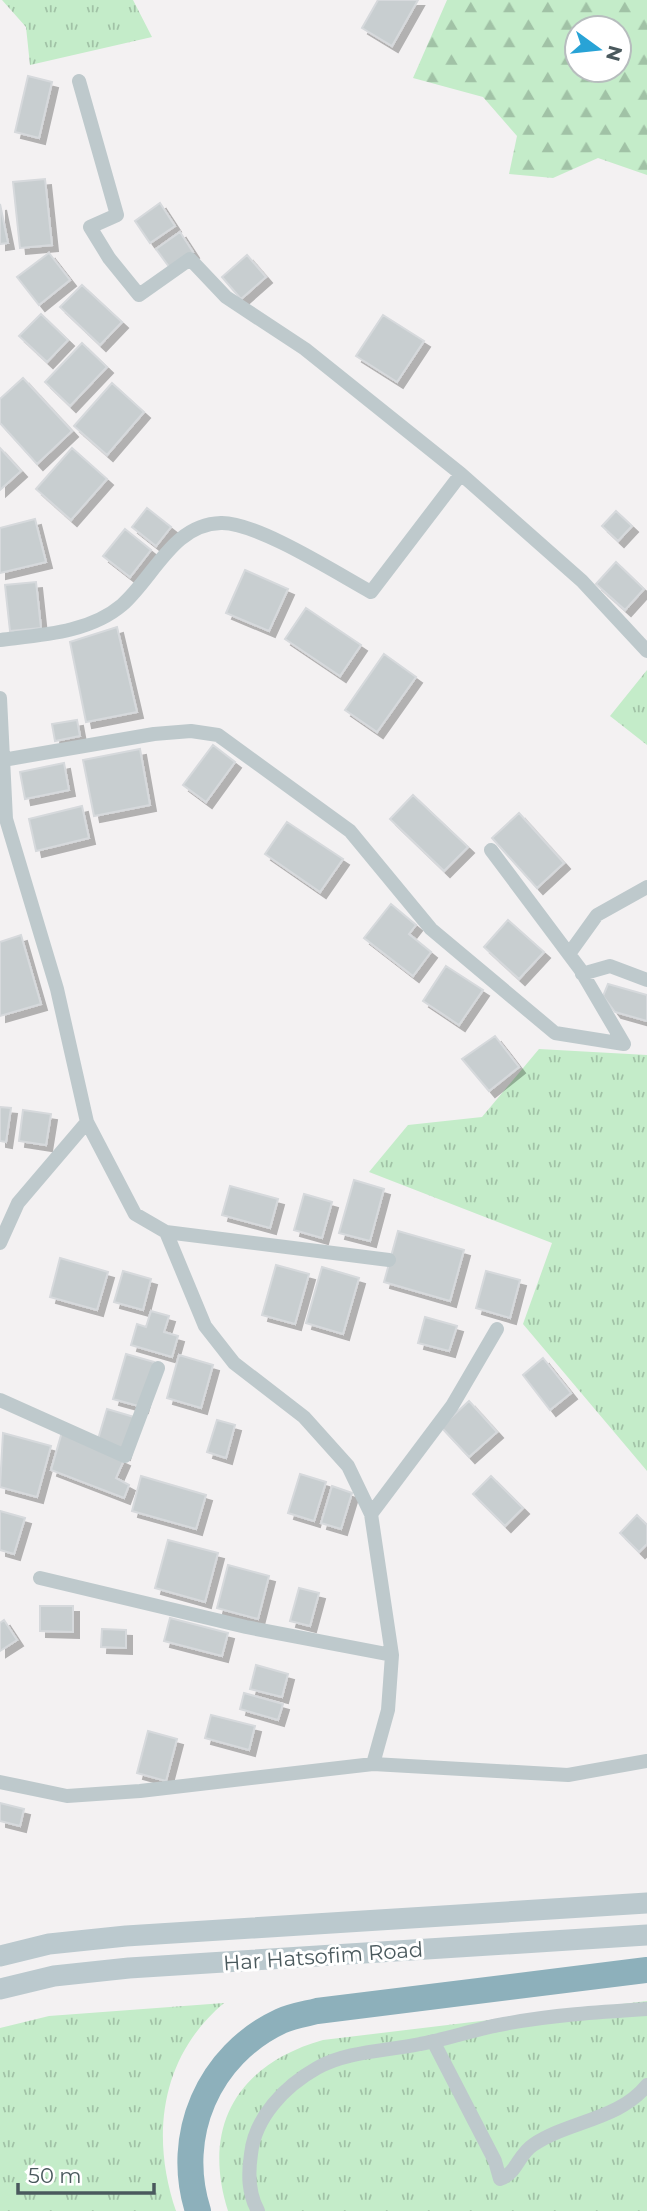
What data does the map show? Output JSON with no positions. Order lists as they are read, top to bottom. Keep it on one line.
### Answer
{"streets":{"main road":["Har Hatsofim Road"]},"scale_bar":"50 m","north":"right"}
